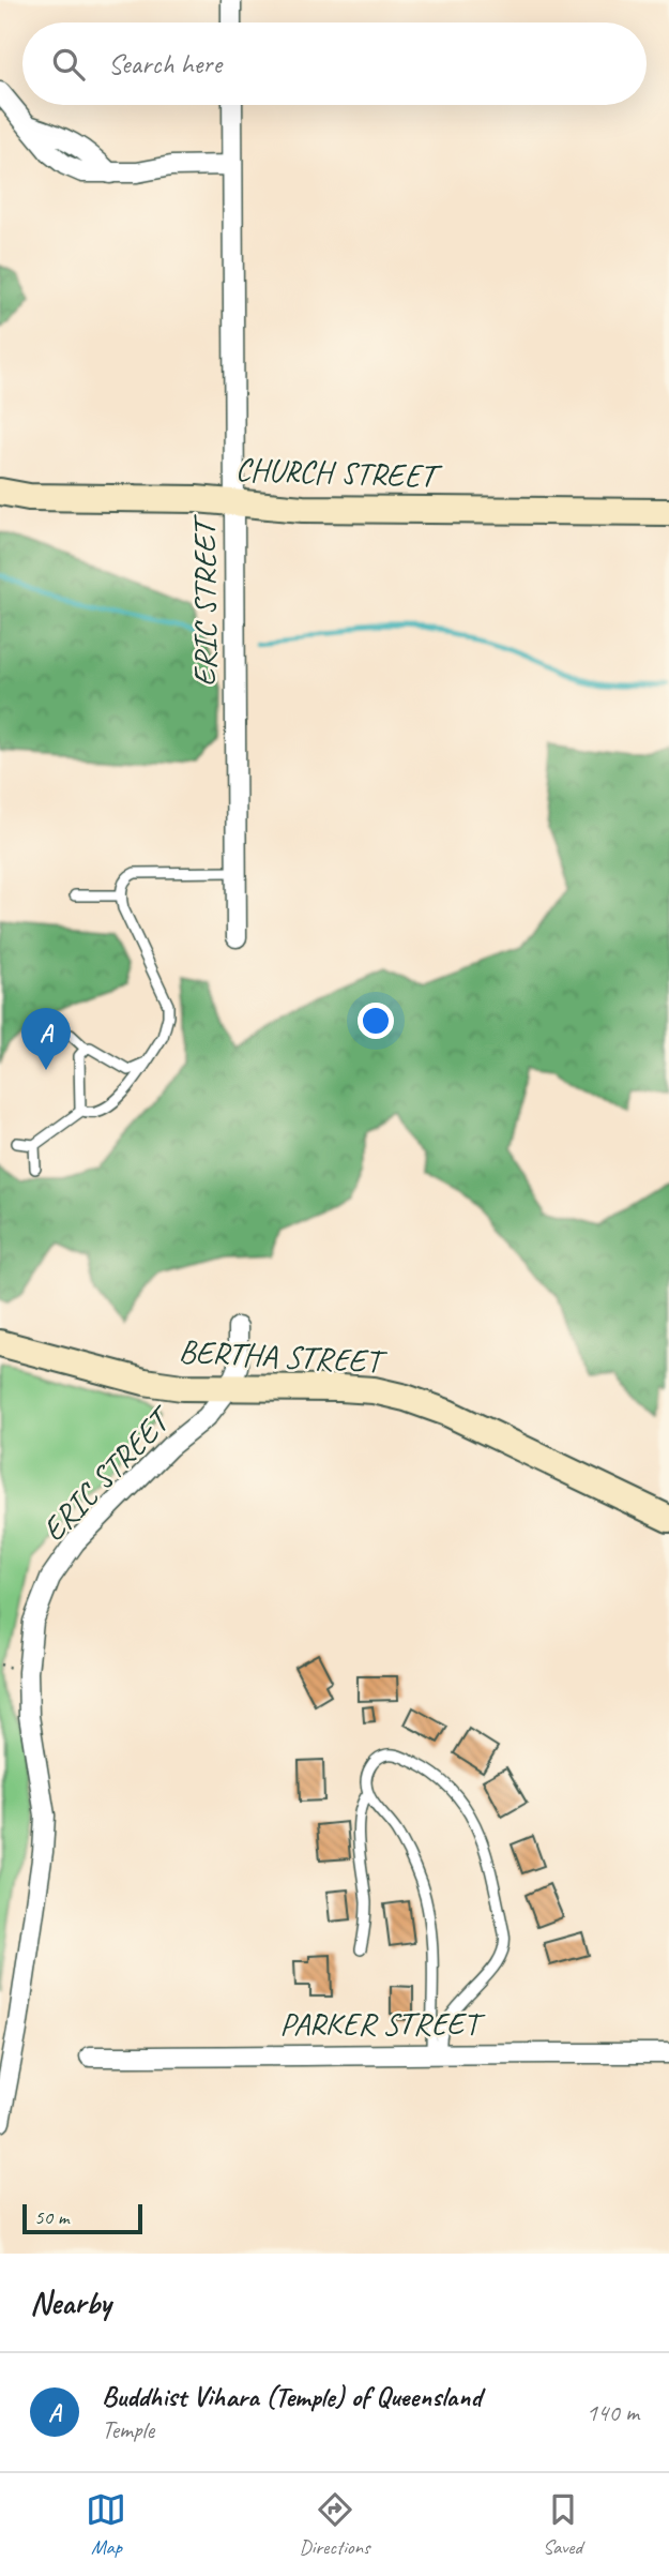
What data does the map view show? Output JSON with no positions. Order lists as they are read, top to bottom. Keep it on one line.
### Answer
{"streets":{"street":["CHURCH STREET","ERIC STREET","BERTHA STREET","PARKER STREET"]},"crossings":[["CHURCH STREET","ERIC STREET"],["ERIC STREET","BERTHA STREET"]],"scale_bar":"50 m","page":{"search":"Search here","pins":"A","scale":"50 m","heading":"Nearby","list":[{"mark":"A","name":"Buddhist Vihara (Temple) of Queensland","note":"Temple","value":"140 m"}],"nav":["Map","Directions","Saved"]}}
